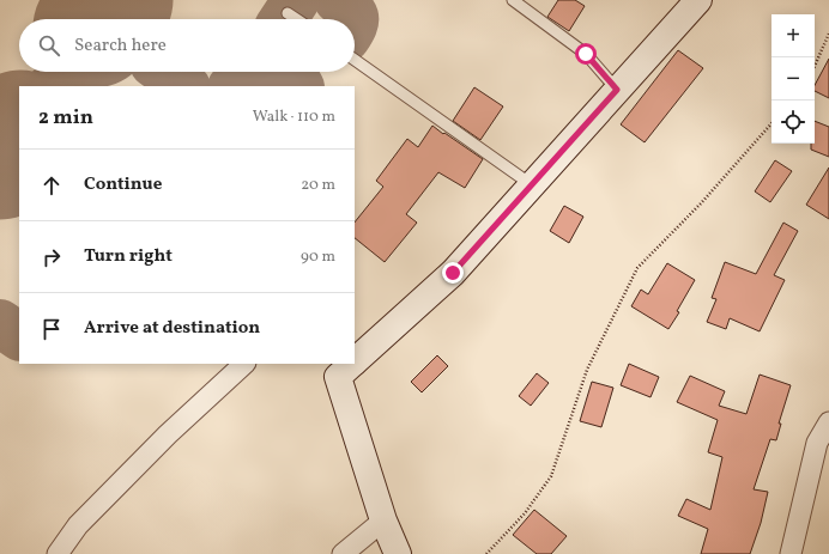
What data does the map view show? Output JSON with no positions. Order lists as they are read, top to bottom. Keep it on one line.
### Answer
{"page":{"map_buttons":["+","−"],"search":"Search here","heading":["2 min","Walk · 110 m"],"list":[["Continue","20 m"],["Turn right","90 m"],"Arrive at destination"]}}
